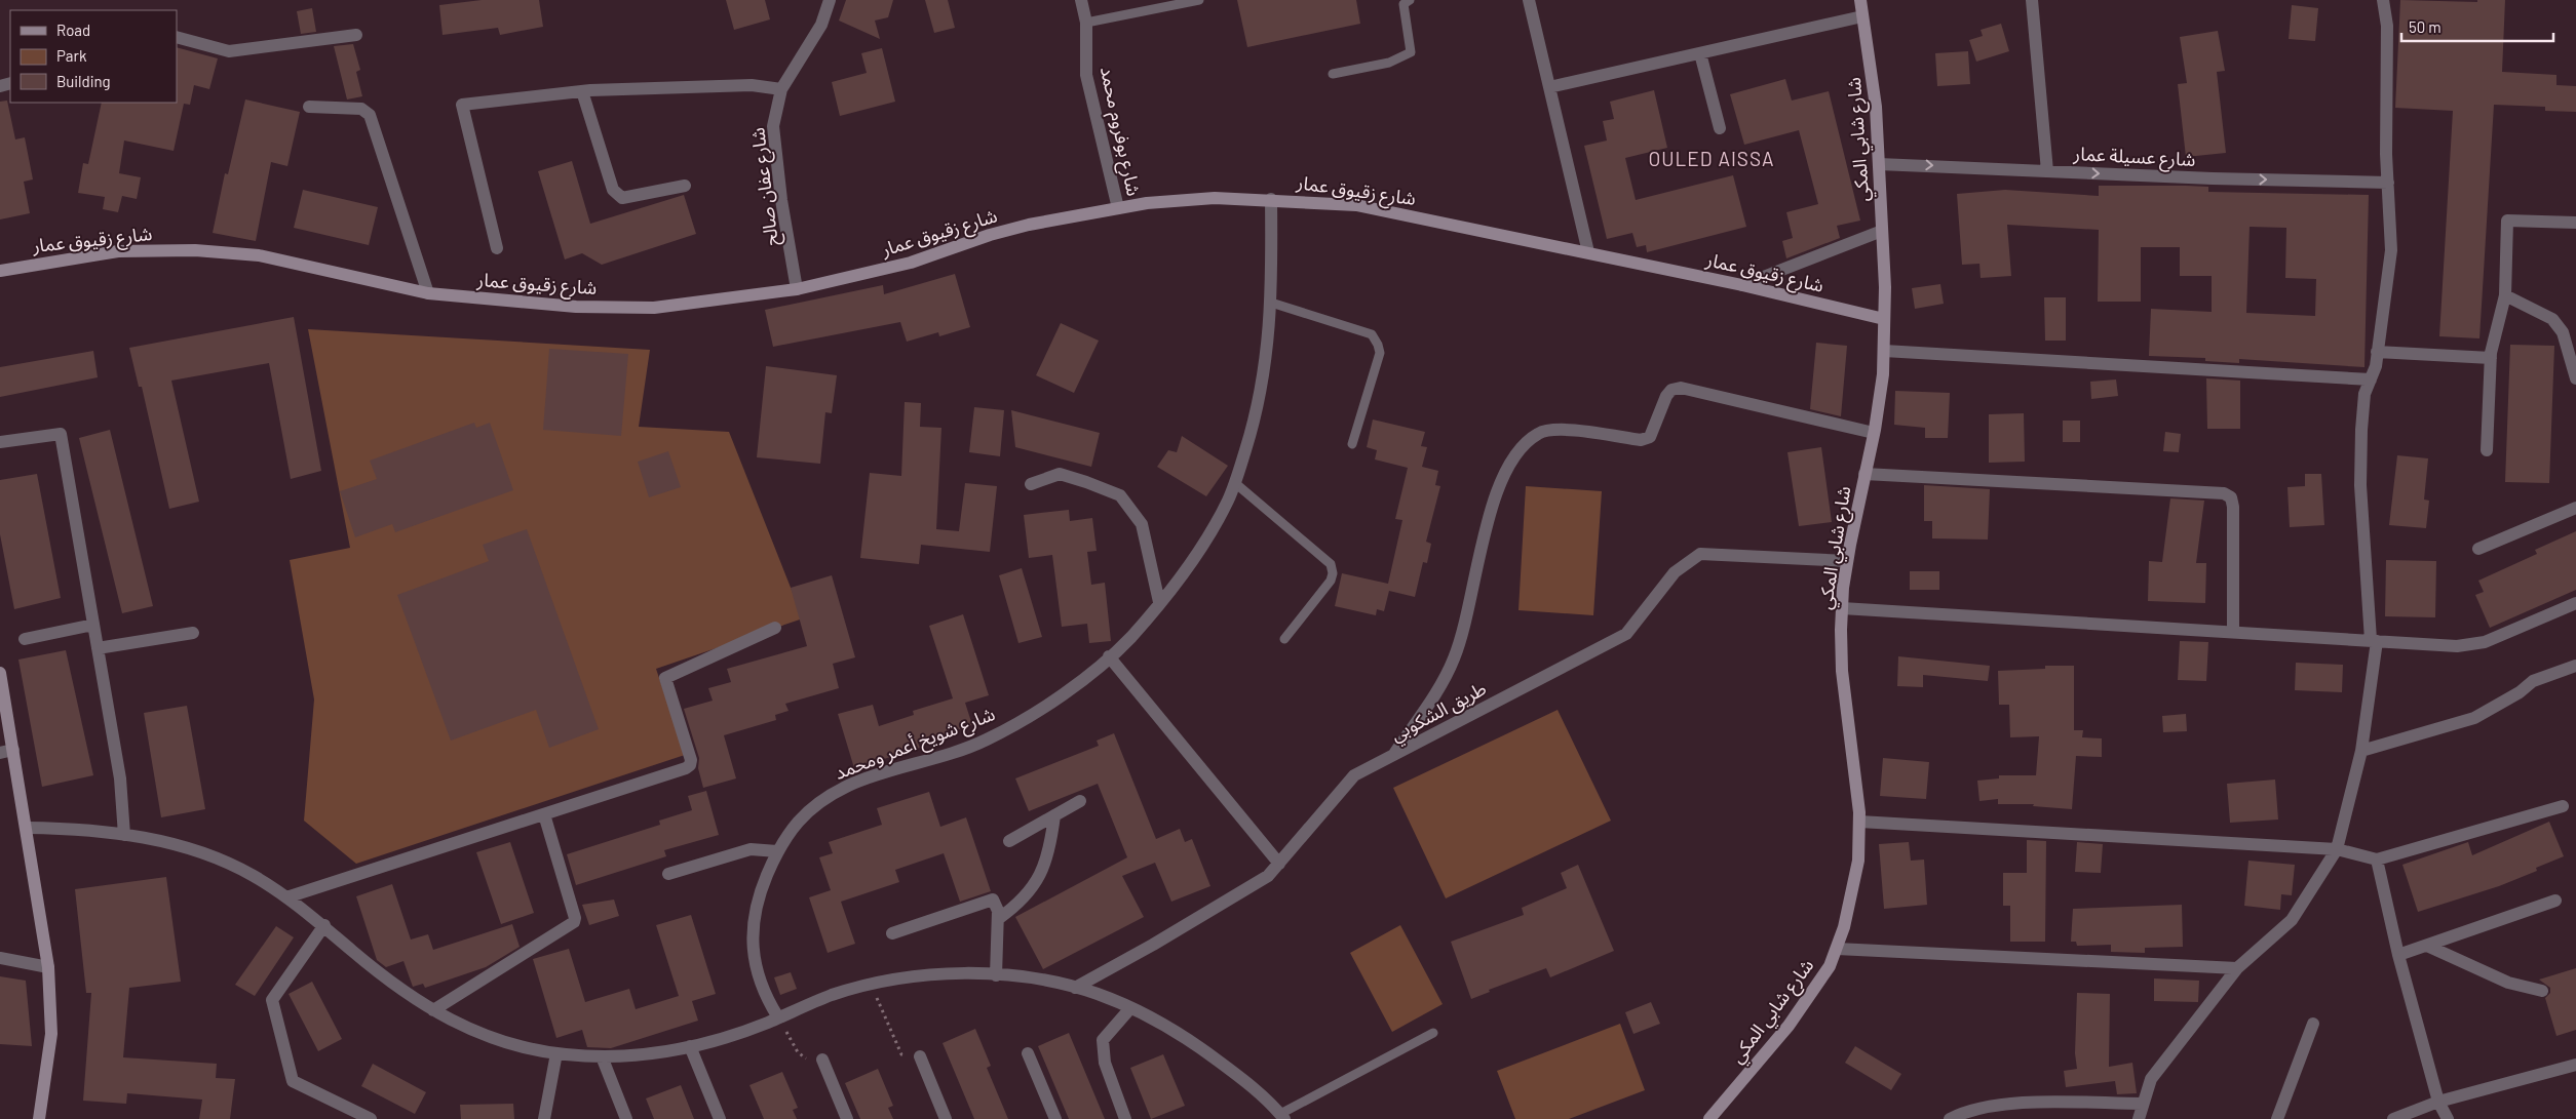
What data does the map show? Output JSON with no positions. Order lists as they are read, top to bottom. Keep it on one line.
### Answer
{"streets":{"main road":["شارع شابي المكي","شارع زقيوق عمار"],"street":["شارع بوفروم محمد","شارع عسيلة عمار","شارع عفان صالح","طريق الشكوبي","شارع شويخ أعمر ومحمد"]},"crossings":[["شارع بوفروم محمد","شارع زقيوق عمار"],["شارع شابي المكي","شارع عسيلة عمار"],["شارع شابي المكي","شارع زقيوق عمار"],["شارع شابي المكي","طريق الشكوبي"],["شارع عفان صالح","شارع زقيوق عمار"],["شارع زقيوق عمار","شارع شويخ أعمر ومحمد"]],"one_way":["شارع عسيلة عمار"],"districts":["OULED AISSA"],"legend":["Road","Park","Building"],"scale_bar":"50 m"}
